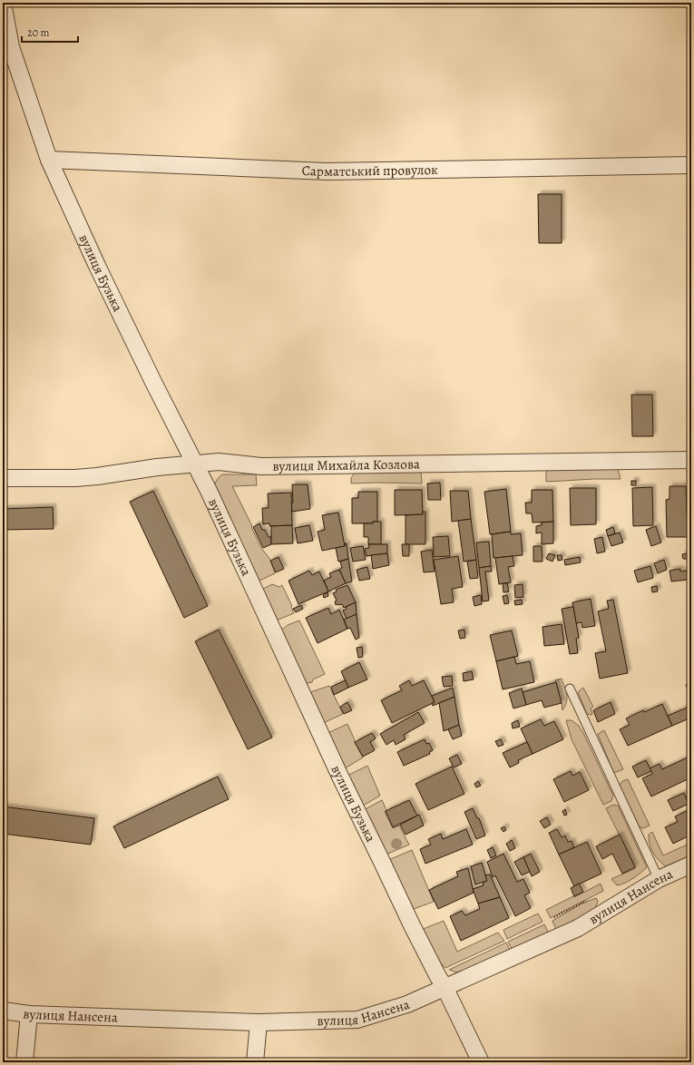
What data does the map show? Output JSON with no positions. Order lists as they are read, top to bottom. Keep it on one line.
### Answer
{"streets":{"street":["Сарматський провулок","вулиця Бузька","вулиця Михайла Козлова","вулиця Нансена"]},"crossings":[["Сарматський провулок","вулиця Бузька"],["вулиця Бузька","вулиця Михайла Козлова"],["вулиця Бузька","вулиця Нансена"]],"scale_bar":"20 m"}
